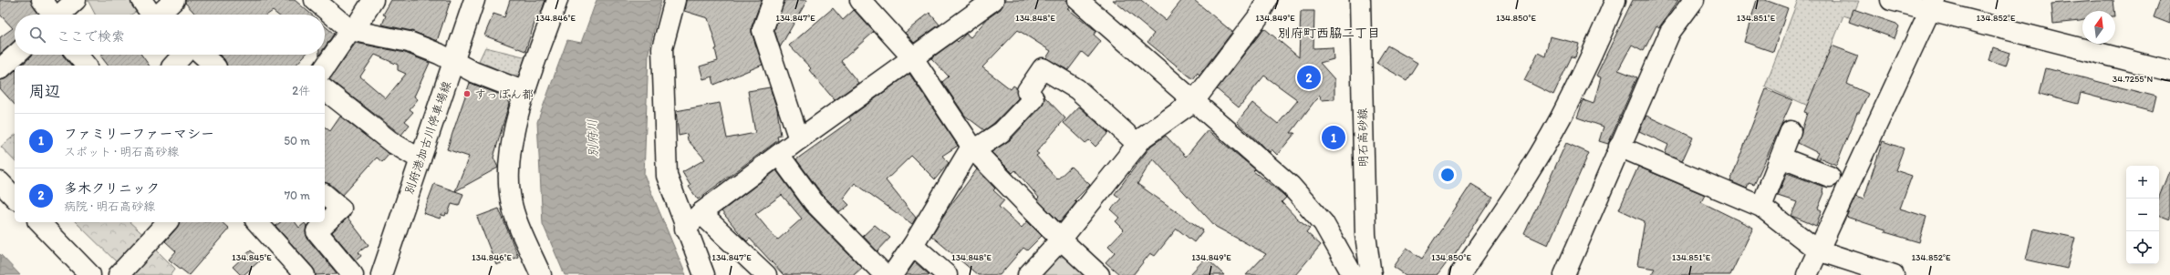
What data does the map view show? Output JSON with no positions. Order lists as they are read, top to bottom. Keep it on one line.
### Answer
{"streets":{"street":["別府港加古川停車場線","明石高砂線"]},"districts":["別府町西脇二丁目"],"water":["別府川"],"places":["すっぽん都"],"north":"top","page":{"search":"ここで検索","pins":["2","1"],"heading":["周辺","2件"],"list":[{"mark":"1","name":"ファミリーファーマシー","note":"スポット · 明石高砂線","value":"50 m"},{"mark":"2","name":"多木クリニック","note":"病院 · 明石高砂線","value":"70 m"}],"map_buttons":["+","−"]},"coordinates":["134.846°E","134.847°E","134.848°E","134.849°E","134.850°E","134.851°E","134.852°E","34.7255°N","134.845°E"]}
